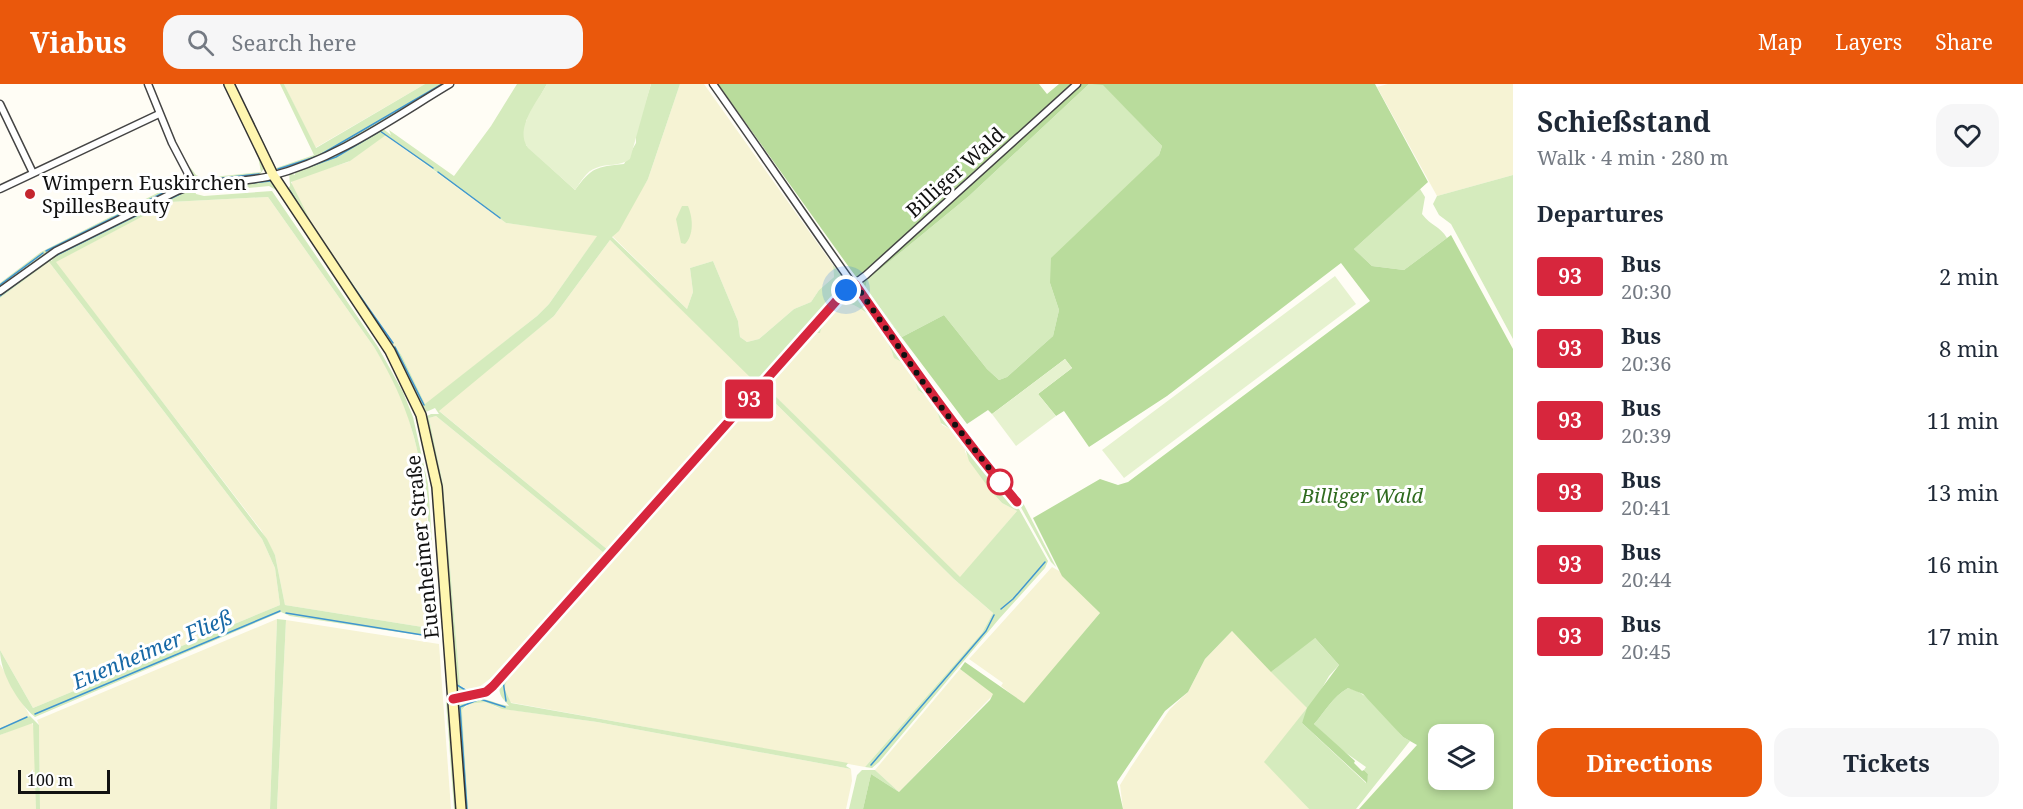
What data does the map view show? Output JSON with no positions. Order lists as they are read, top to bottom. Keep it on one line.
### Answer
{"streets":{"main road":["Euenheimer Straße"],"street":["Billiger Wald"]},"crossings":[["Billiger Wald","Euenheimer Straße"]],"water":["Euenheimer Fließ"],"parks":["Billiger Wald"],"places":["Wimpern Euskirchen SpillesBeauty"],"lines":["bus line 93"],"scale_bar":"100 m","page":{"header":"Viabus","search":"Search here","nav":["Map","Layers","Share"],"on_map":"93","heading":[["Schießstand","Walk · 4 min · 280 m"],"Departures"],"list":[{"mark":"93","name":"Bus","note":"20:30","value":"2 min"},{"mark":"93","name":"Bus","note":"20:36","value":"8 min"},{"mark":"93","name":"Bus","note":"20:39","value":"11 min"},{"mark":"93","name":"Bus","note":"20:41","value":"13 min"},{"mark":"93","name":"Bus","note":"20:44","value":"16 min"},{"mark":"93","name":"Bus","note":"20:45","value":"17 min"}],"buttons":["Directions","Tickets"],"scale":"100 m"}}
